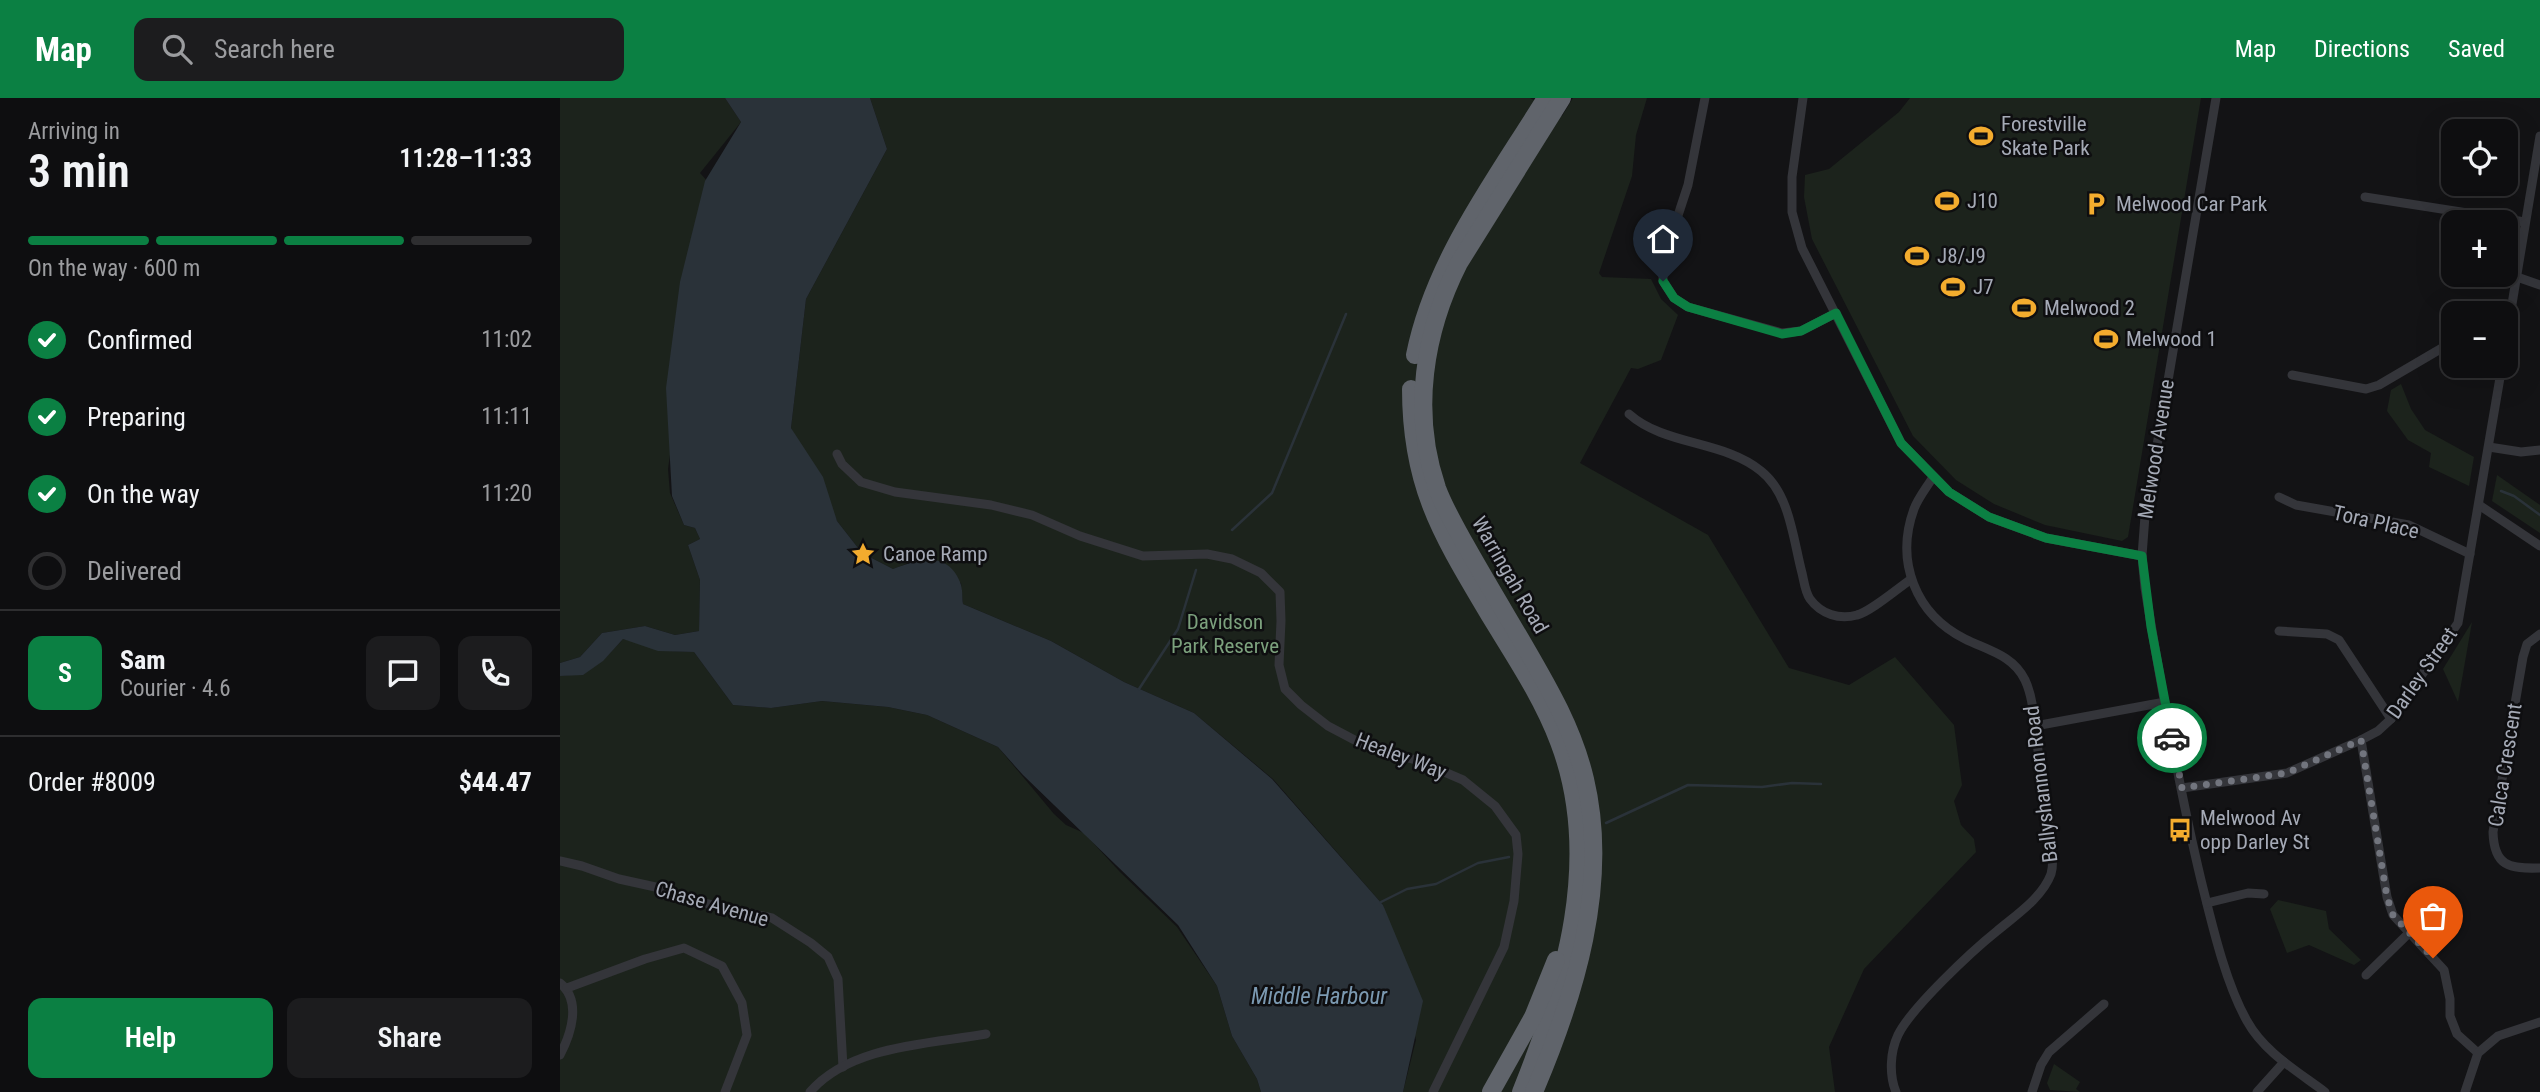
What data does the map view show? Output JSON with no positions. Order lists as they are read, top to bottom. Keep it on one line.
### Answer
{"streets":{"highway":["Warringah Road"],"street":["Melwood Avenue","Tora Place","Darley Street","Healey Way","Calca Crescent","Ballyshannon Road","Chase Avenue"]},"crossings":[["Melwood Avenue","Darley Street"],["Tora Place","Darley Street"]],"water":["Middle Harbour"],"parks":["Davidson Park Reserve"],"places":{"sports":["Forestville Skate Park","J10","J8/J9","J7","Melwood 2","Melwood 1"],"parking":["Melwood Car Park"],"place":["Canoe Ramp"],"bus stop":["Melwood Av opp Darley St"]},"page":{"header":"Map","search":"Search here","nav":["Map","Directions","Saved"],"heading":["3 min","Arriving in","11:28–11:33"],"panel":["Sam","Courier · 4.6","Order #8009","$44.47"],"map_buttons":["+","−"],"bar":"On the way · 600 m","list":[["Confirmed","11:02"],["Preparing","11:11"],["On the way","11:20"],"Delivered"],"round":"S","buttons":["Help","Share"]}}
